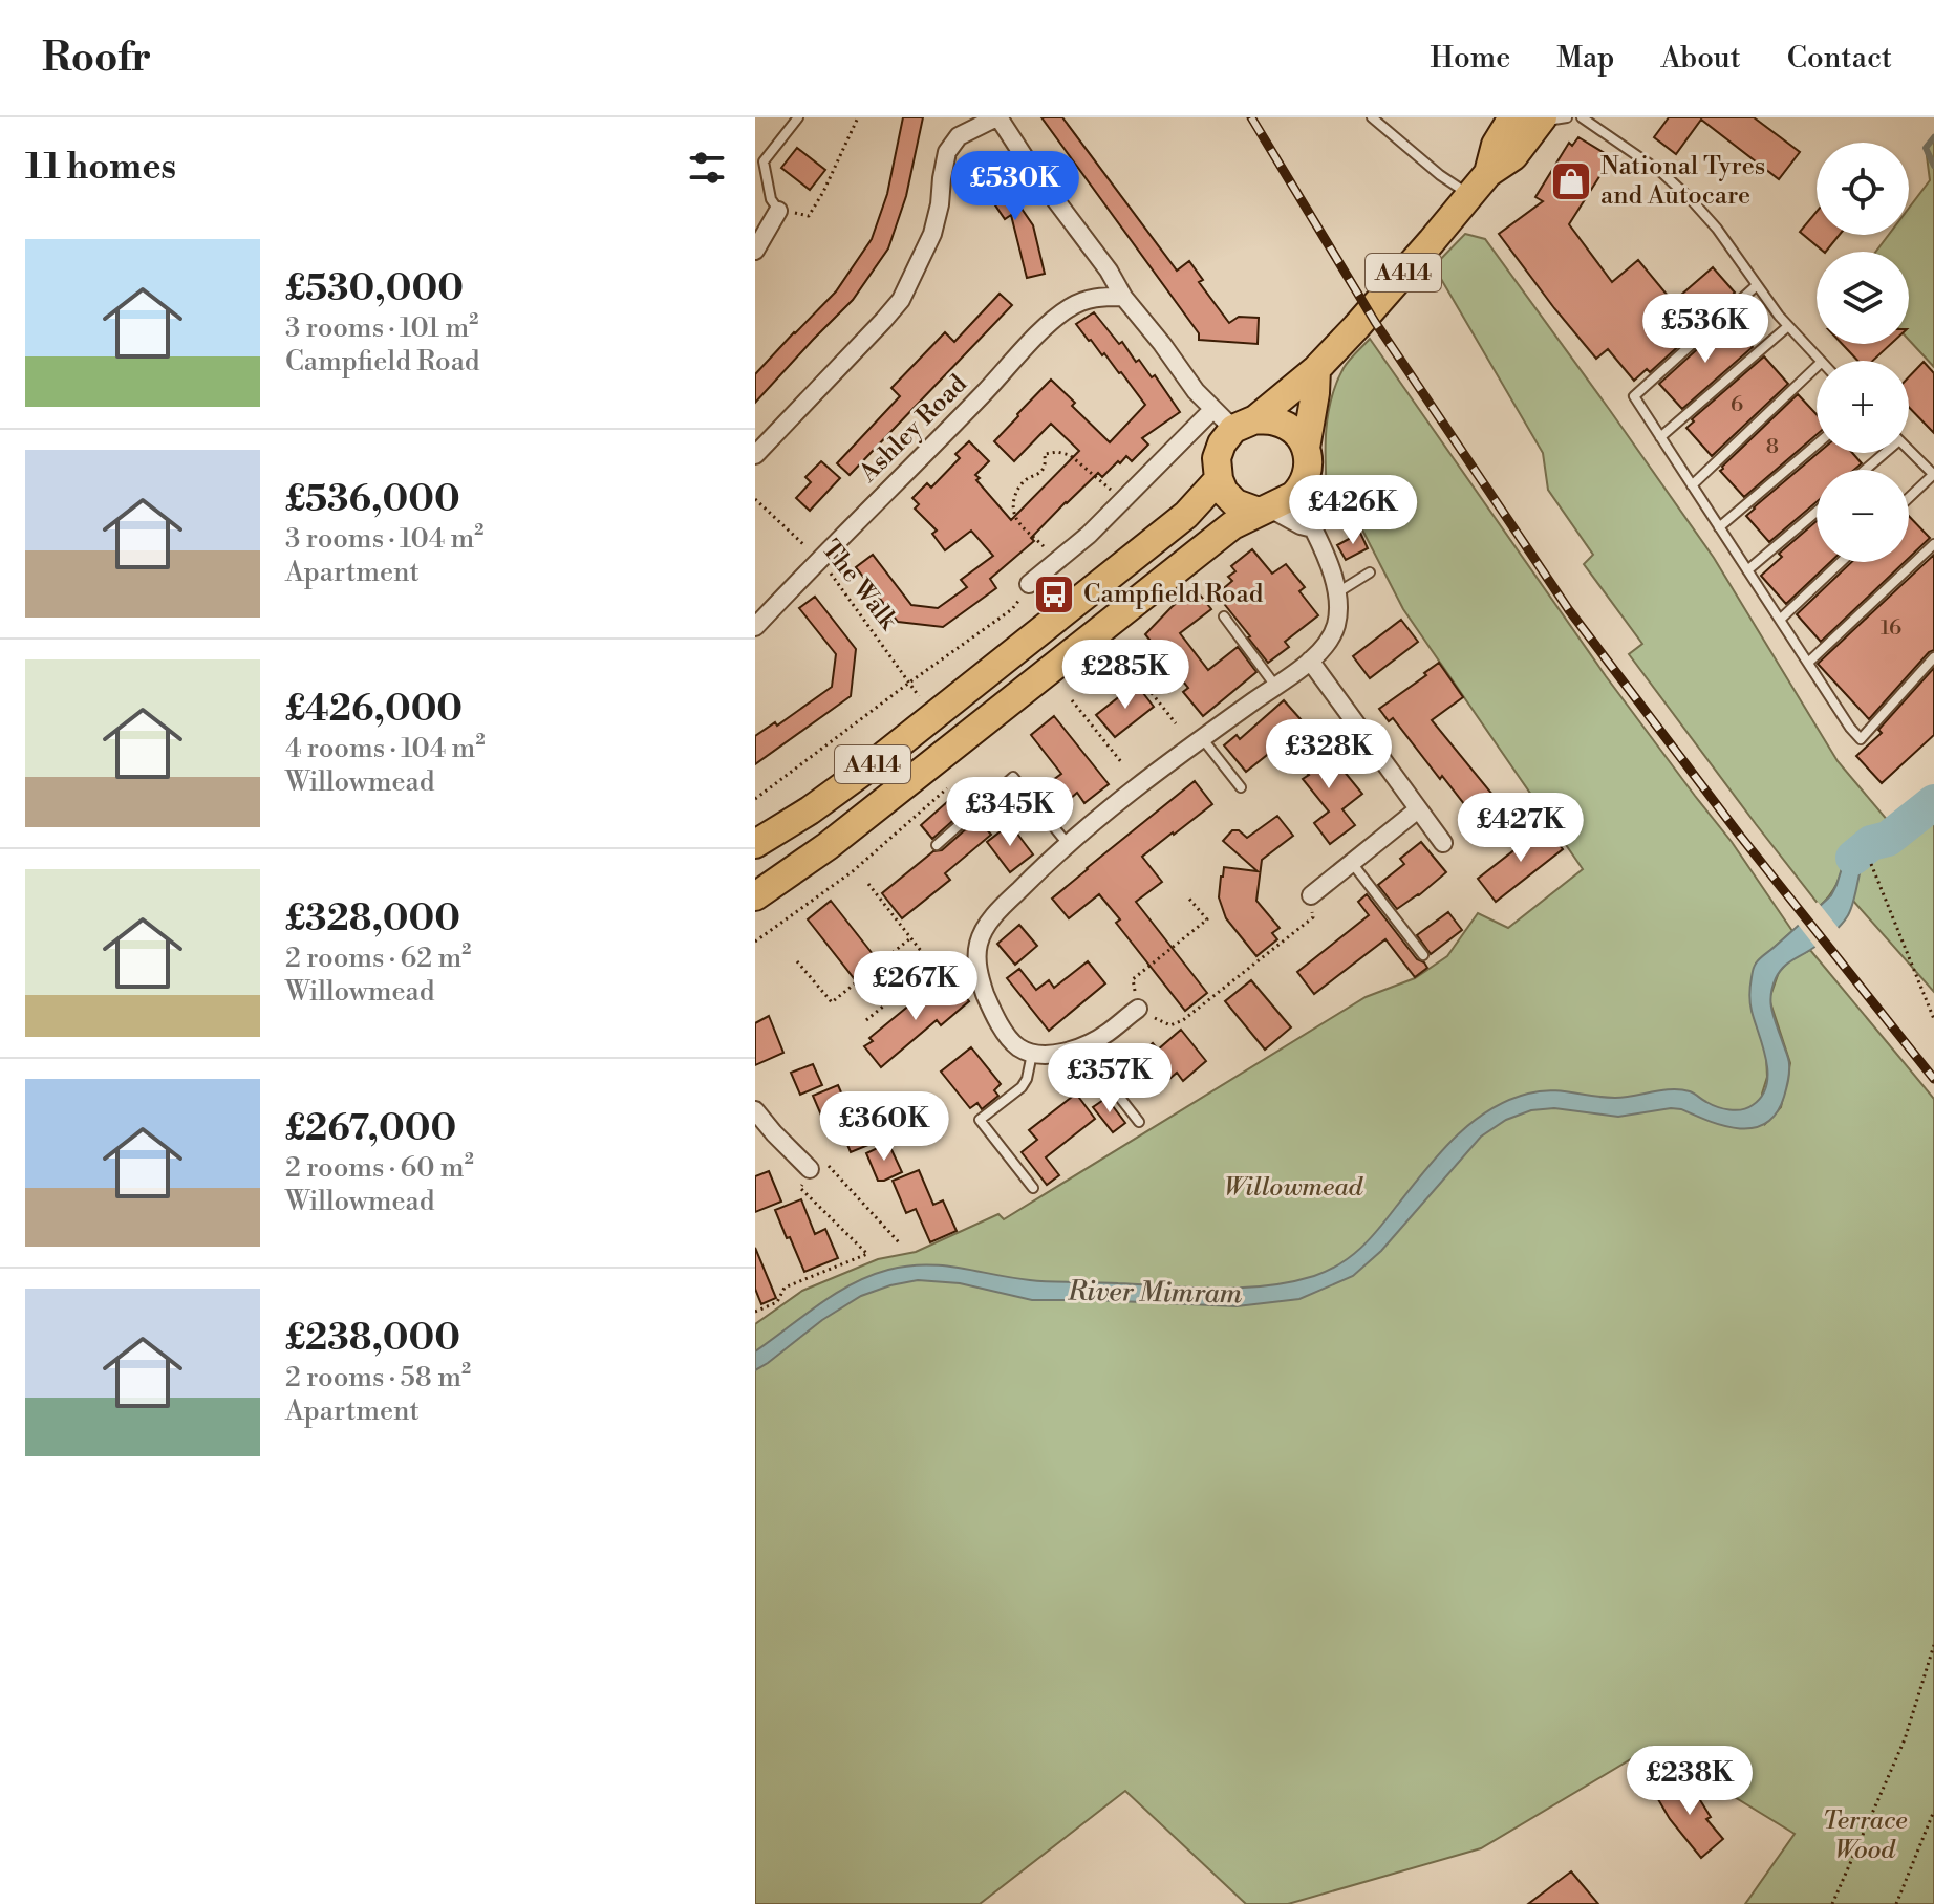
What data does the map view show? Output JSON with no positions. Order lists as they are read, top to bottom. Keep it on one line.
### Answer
{"streets":{"highway":["A414"],"street":["Ashley Road"],"path":["The Walk"]},"crossings":[["Ashley Road","The Walk"]],"water":["River Mimram"],"parks":["Willowmead","Terrace Wood"],"places":{"shop":["National Tyres and Autocare"],"bus stop":["Campfield Road"]},"house_numbers":["6","8","16"],"page":{"header":"Roofr","nav":["Home","Map","About","Contact"],"heading":"11 homes","map_buttons":["+","−"],"price":["£530K","£536K","£426K","£285K","£328K","£345K","£427K","£267K","£357K","£360K","£238K"],"list":[{"name":"£530,000","note":"3 rooms · 101 m² · Campfield Road"},{"name":"£536,000","note":"3 rooms · 104 m² · Apartment"},{"name":"£426,000","note":"4 rooms · 104 m² · Willowmead"},{"name":"£328,000","note":"2 rooms · 62 m² · Willowmead"},{"name":"£267,000","note":"2 rooms · 60 m² · Willowmead"},{"name":"£238,000","note":"2 rooms · 58 m² · Apartment"}]}}
